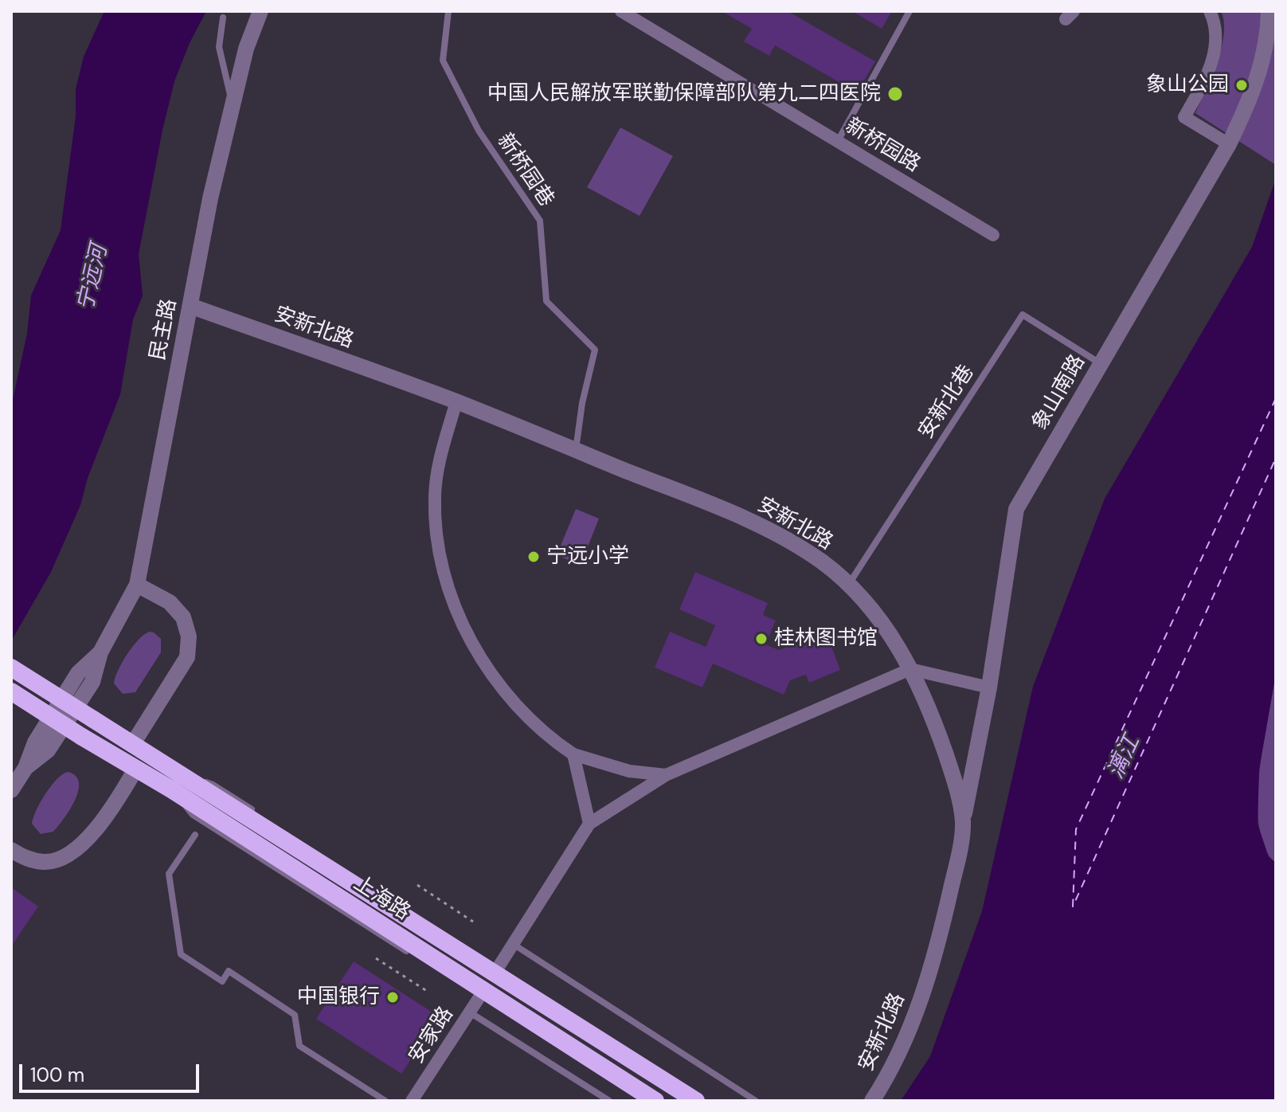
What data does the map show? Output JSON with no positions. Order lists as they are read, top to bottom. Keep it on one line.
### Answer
{"streets":{"highway":["上海路"],"street":["新桥园路","安新北路","民主路","象山南路","安家路"],"lane":["新桥园巷","安新北巷"]},"crossings":[["新桥园巷","安新北路"],["安新北路","民主路"],["安新北路","象山南路"],["安新北路","安新北巷"],["象山南路","安新北巷"],["上海路","安家路"]],"water":["宁远河","漓江"],"places":["象山公园","中国人民解放军联勤保障部队第九二四医院","宁远小学","桂林图书馆","中国银行"],"scale_bar":"100 m"}
